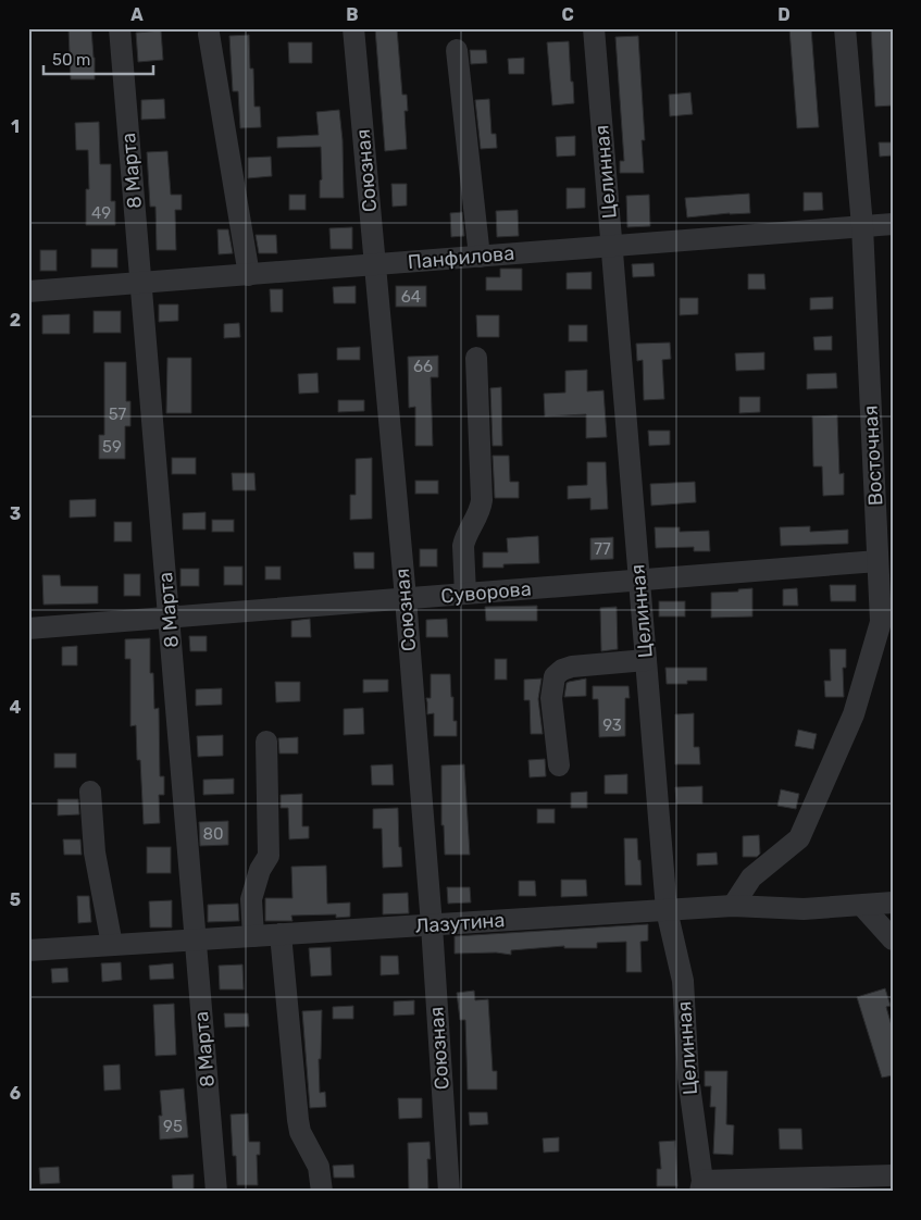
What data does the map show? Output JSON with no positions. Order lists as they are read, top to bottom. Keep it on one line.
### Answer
{"streets":{"street":["8 Марта","Союзная","Целинная","Панфилова","Восточная","Суворова","Лазутина"]},"crossings":[["8 Марта","Панфилова"],["8 Марта","Суворова"],["8 Марта","Лазутина"],["Союзная","Панфилова"],["Союзная","Суворова"],["Союзная","Лазутина"],["Целинная","Панфилова"],["Целинная","Суворова"],["Целинная","Лазутина"],["Панфилова","Восточная"],["Восточная","Суворова"],["Восточная","Лазутина"]],"house_numbers":["49","64","66","57","59","77","93","80","95"],"scale_bar":"50 m","grid":{"columns":["A","B","C","D"],"rows":["1","2","3","4","5","6"]}}
